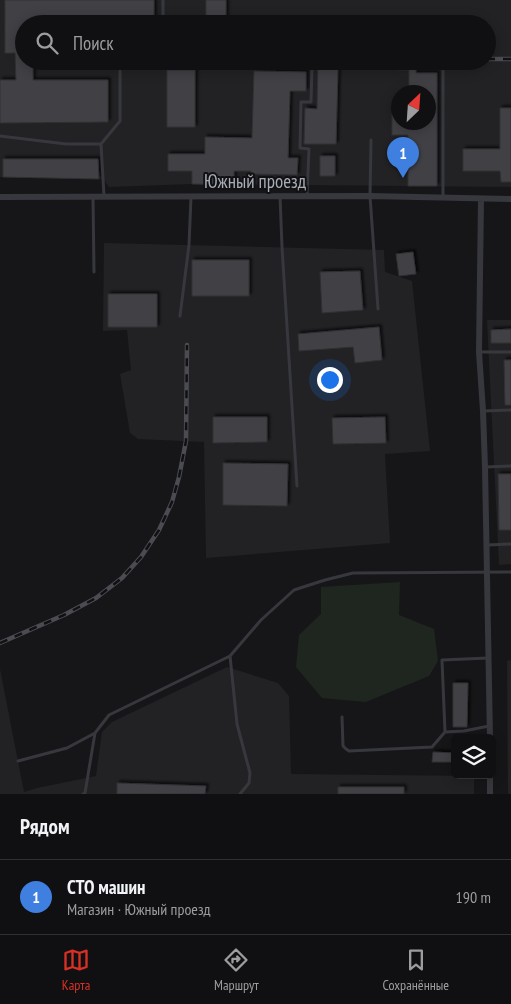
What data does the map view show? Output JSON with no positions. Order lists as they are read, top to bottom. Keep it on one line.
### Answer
{"streets":{"street":["Южный проезд"]},"north":"top right","page":{"search":"Поиск","pins":"1","heading":"Рядом","list":[{"mark":"1","name":"СТО машин","note":"Магазин · Южный проезд","value":"190 m"}],"nav":["Карта","Маршрут","Сохранённые"]}}
